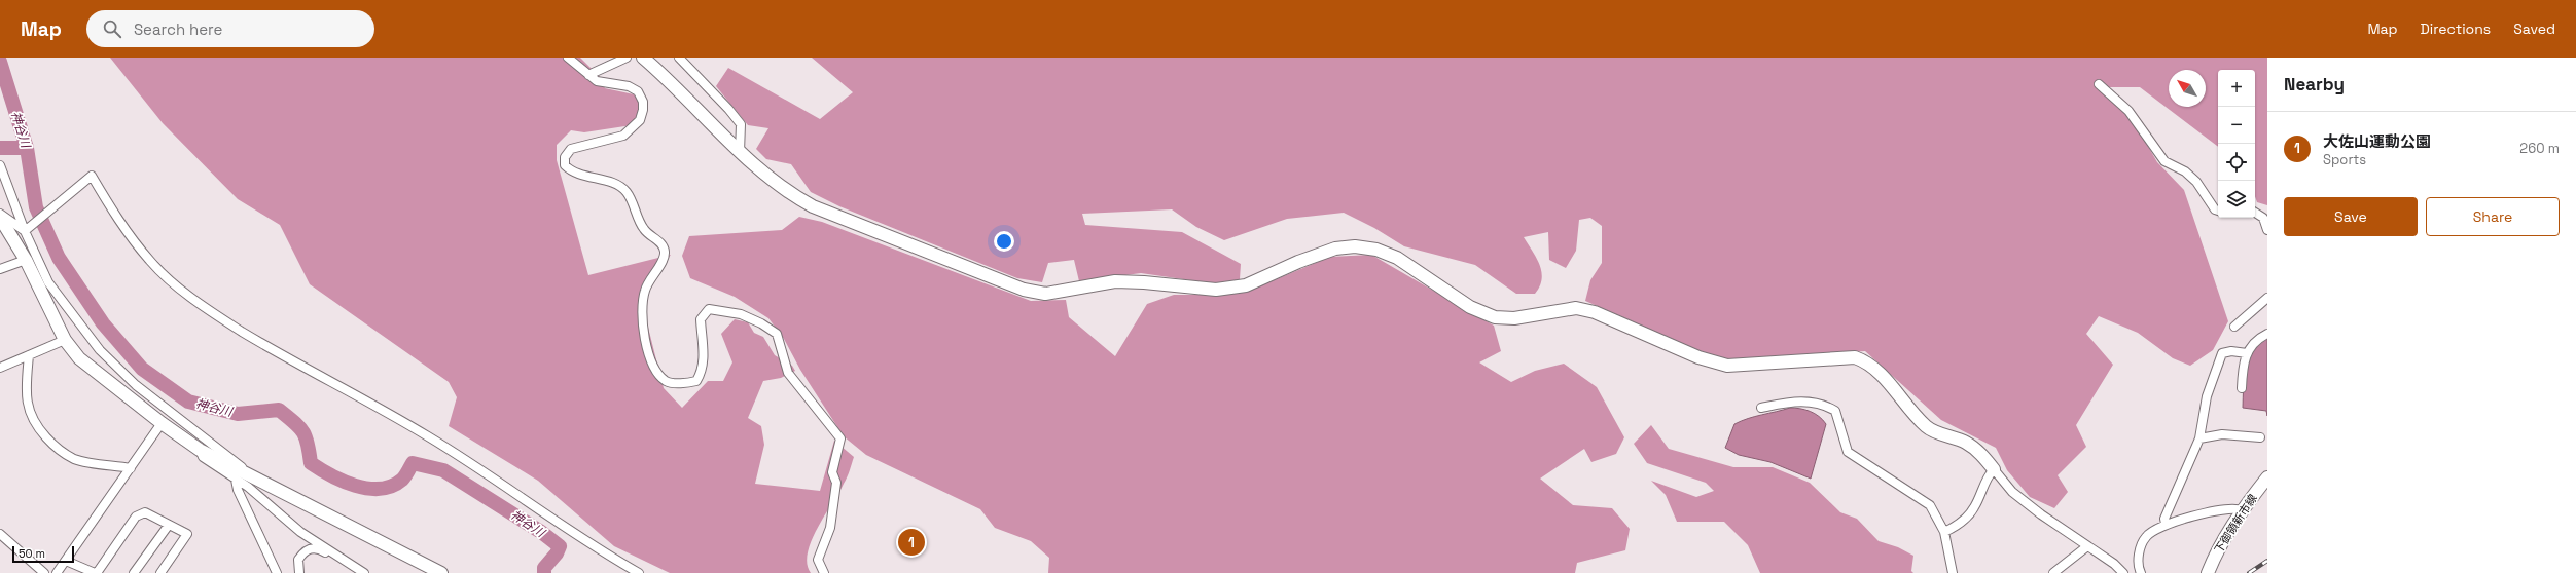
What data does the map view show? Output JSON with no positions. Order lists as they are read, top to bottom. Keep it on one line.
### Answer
{"streets":{"street":["下御領新市線"]},"water":["神谷川"],"scale_bar":"50 m","north":"top left","page":{"header":"Map","search":"Search here","nav":["Map","Directions","Saved"],"heading":"Nearby","map_buttons":["+","−"],"list":[{"mark":"1","name":"大佐山運動公園","note":"Sports","value":"260 m"}],"buttons":["Save","Share"],"pins":"1","scale":"50 m"}}
